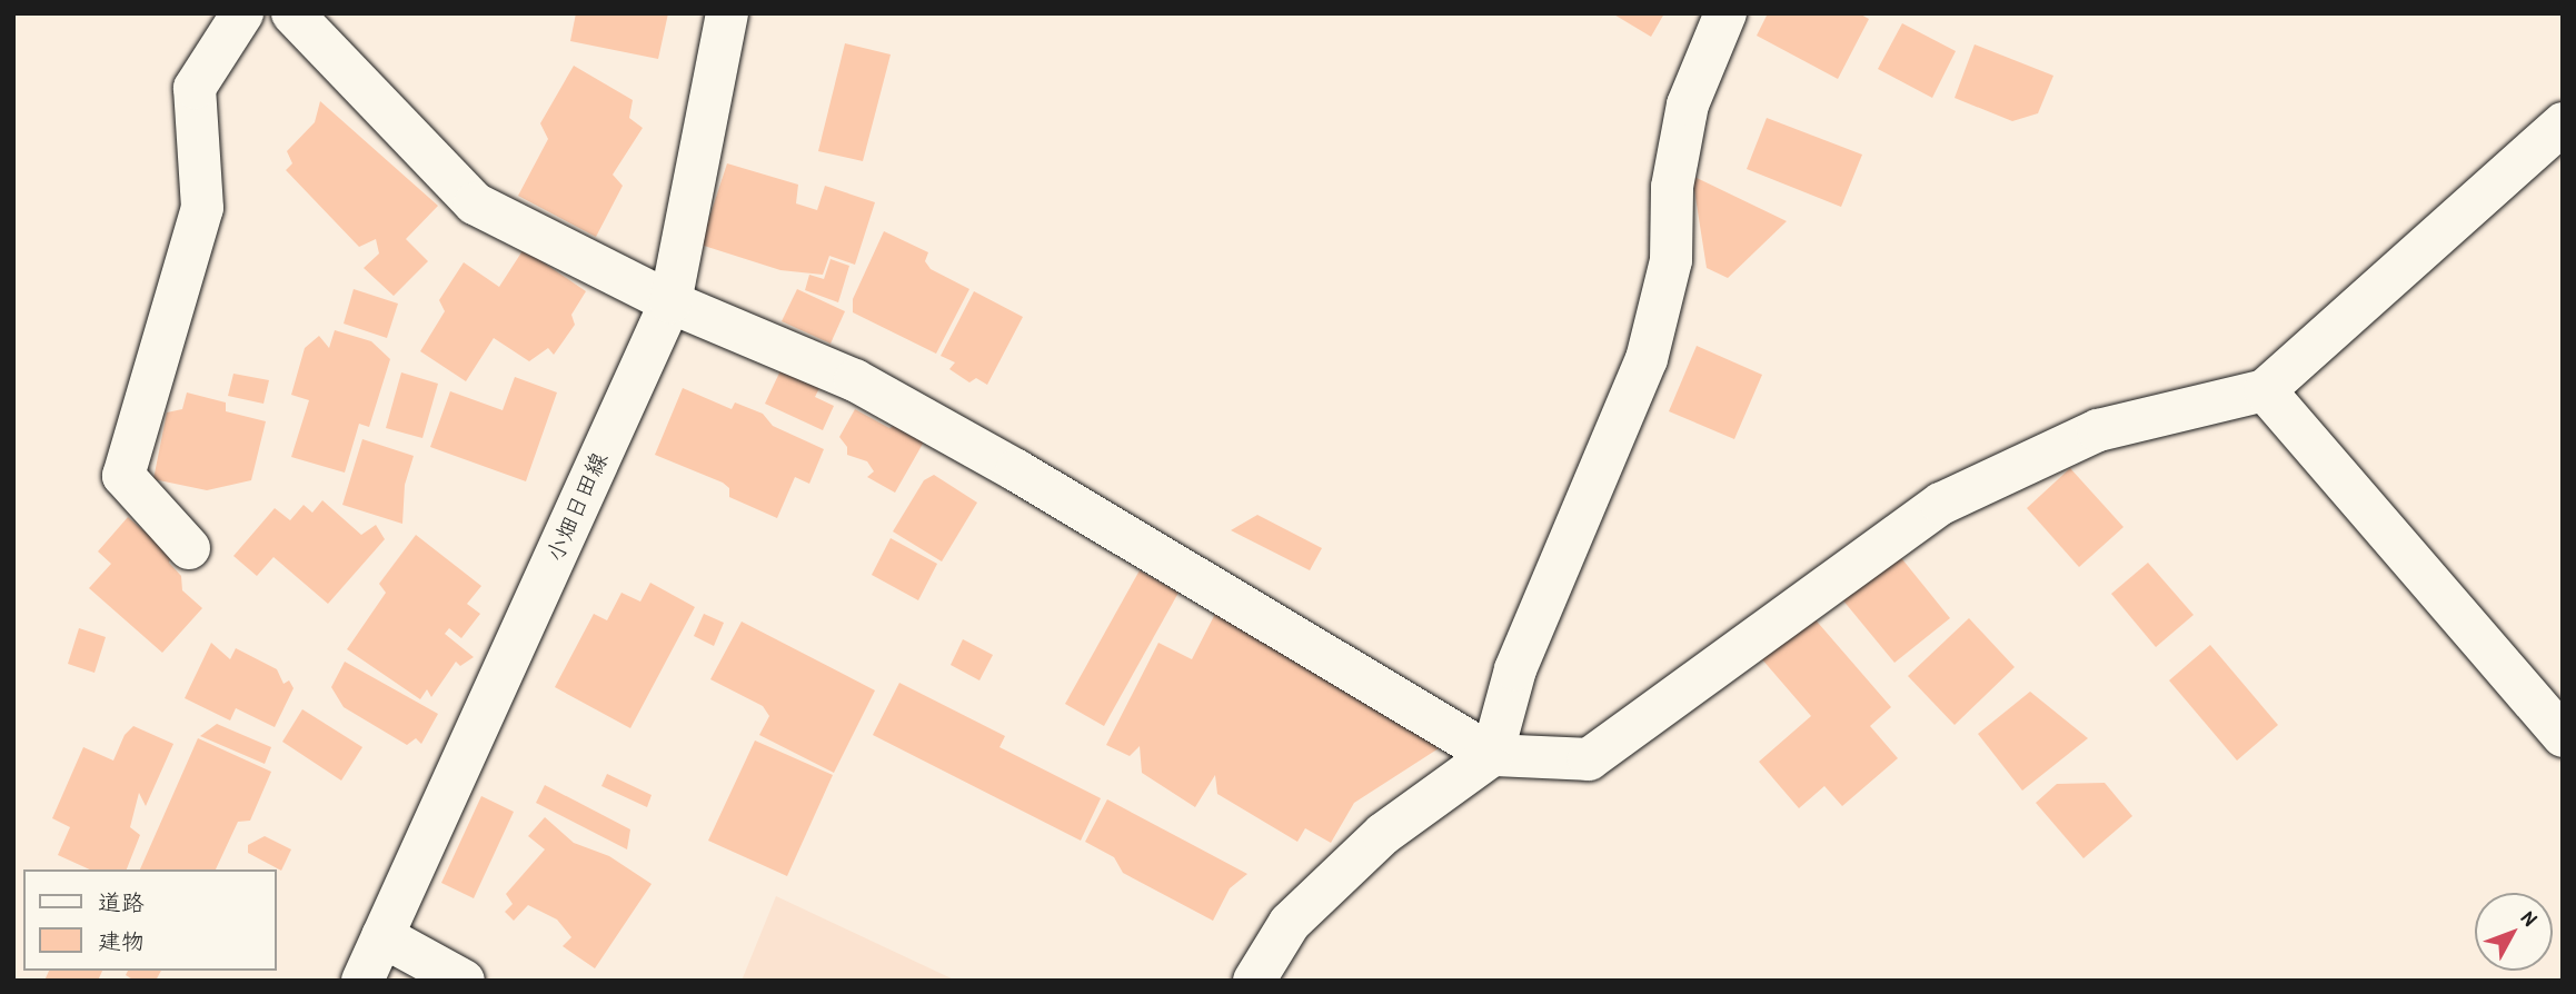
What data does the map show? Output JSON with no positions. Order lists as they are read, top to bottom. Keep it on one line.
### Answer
{"streets":{"street":["小畑日田線"]},"legend":["道路","建物"],"north":"top right"}
